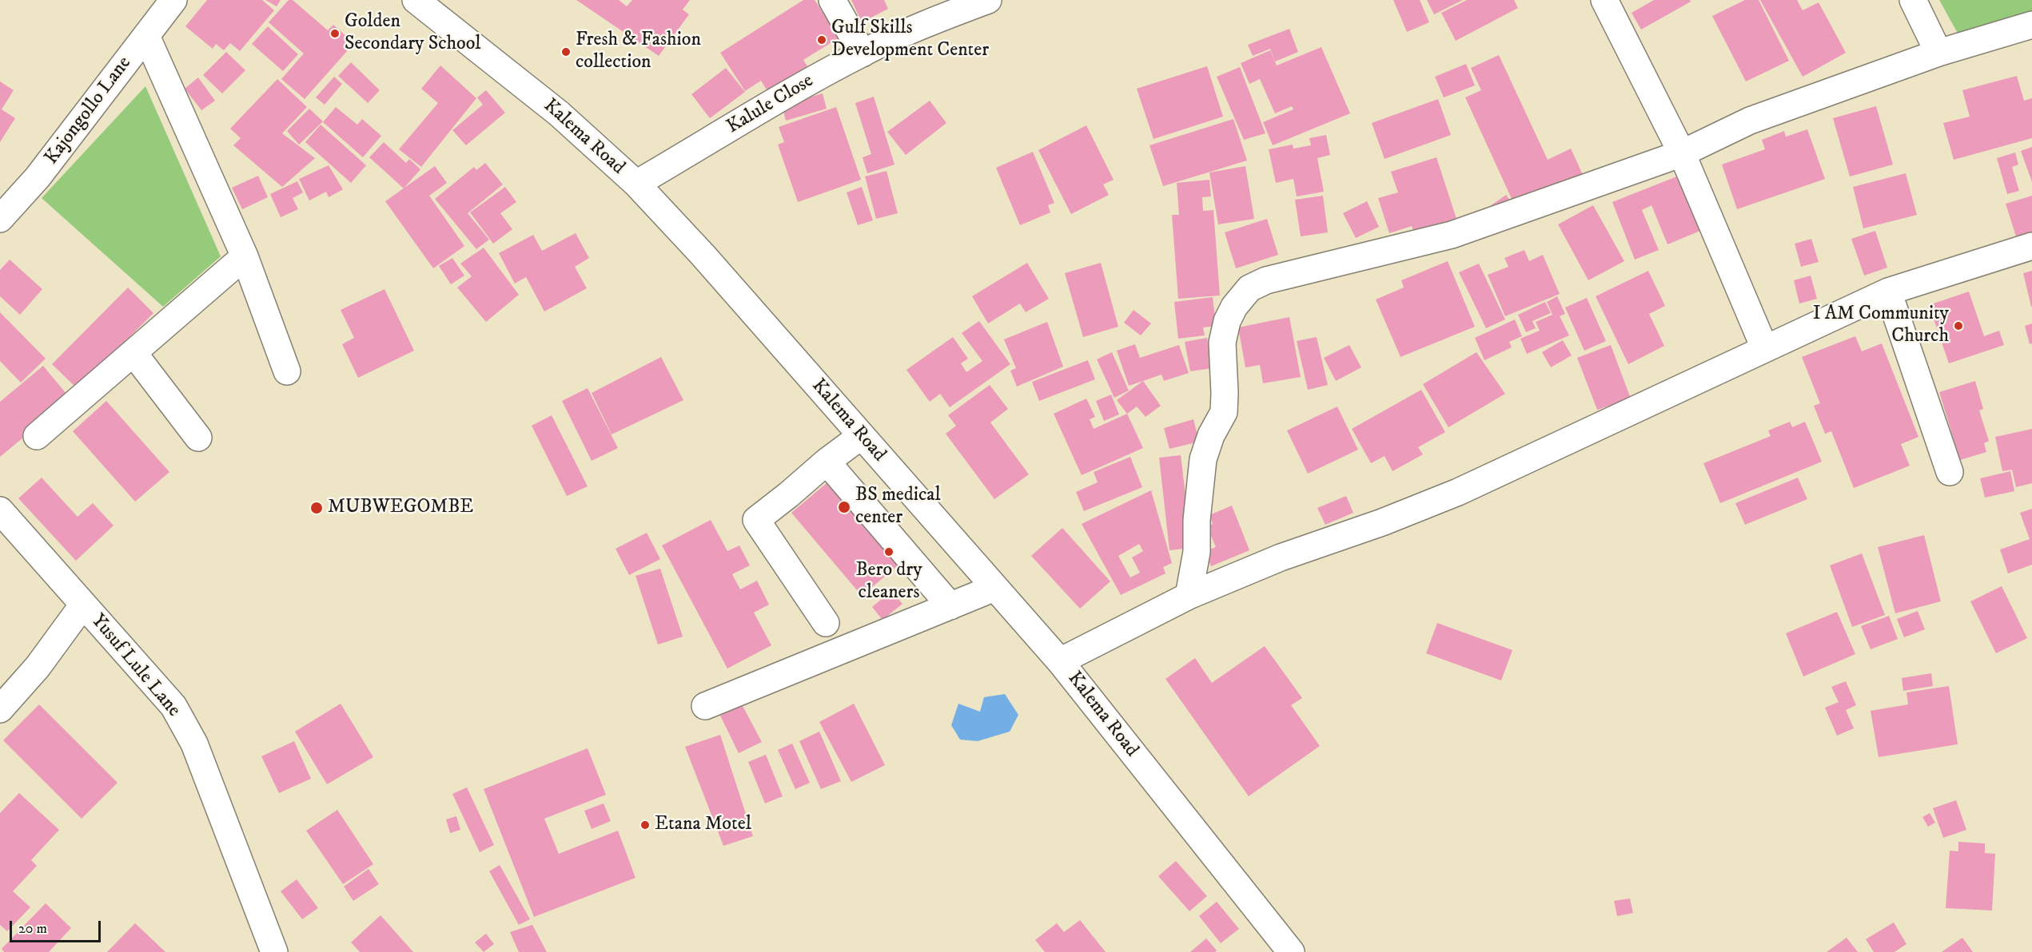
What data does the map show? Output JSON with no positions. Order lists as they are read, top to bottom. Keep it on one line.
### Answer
{"streets":{"street":["Kalule Close","Kajongollo Lane","Kalema Road","Yusuf Lule Lane"]},"crossings":[["Kalule Close","Kalema Road"]],"places":["Golden Secondary School","Gulf Skills Development Center","Fresh & Fashion collection","I AM Community Church","BS medical center","MUBWEGOMBE","Bero dry cleaners","Etana Motel"],"scale_bar":"20 m"}
